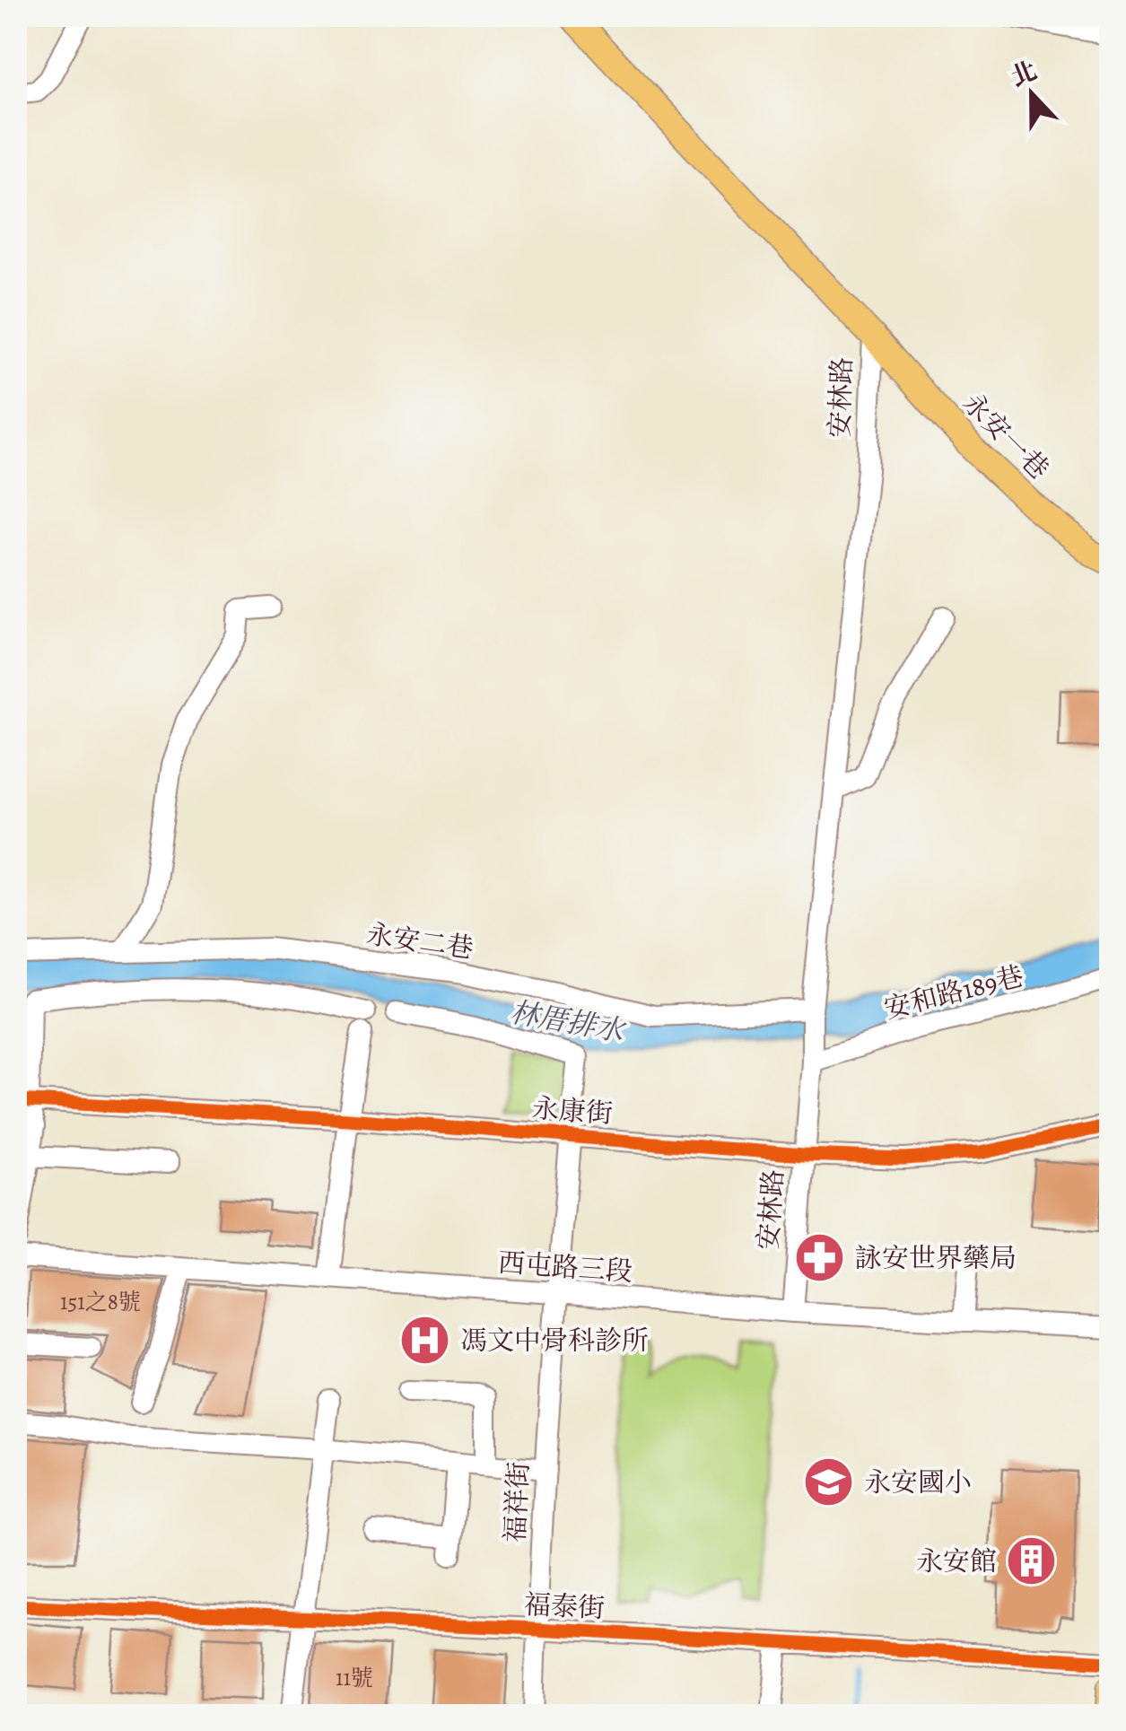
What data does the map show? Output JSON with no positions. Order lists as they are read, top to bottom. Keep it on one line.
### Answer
{"streets":{"main road":["安林路","永安一巷"],"street":["永安二巷","安和路189巷","永康街","西屯路三段","福祥街","福泰街"]},"crossings":[["安林路","永安一巷"],["安林路","永安二巷"],["安林路","安和路189巷"],["安林路","永康街"],["安林路","西屯路三段"],["永康街","福祥街"],["西屯路三段","福祥街"],["福祥街","福泰街"]],"water":["林厝排水"],"places":{"pharmacy":["詠安世界藥局"],"hospital":["馮文中骨科診所"],"school or university":["永安國小"],"building":["永安館"]},"house_numbers":["151之8號","11號"],"north":"top"}
